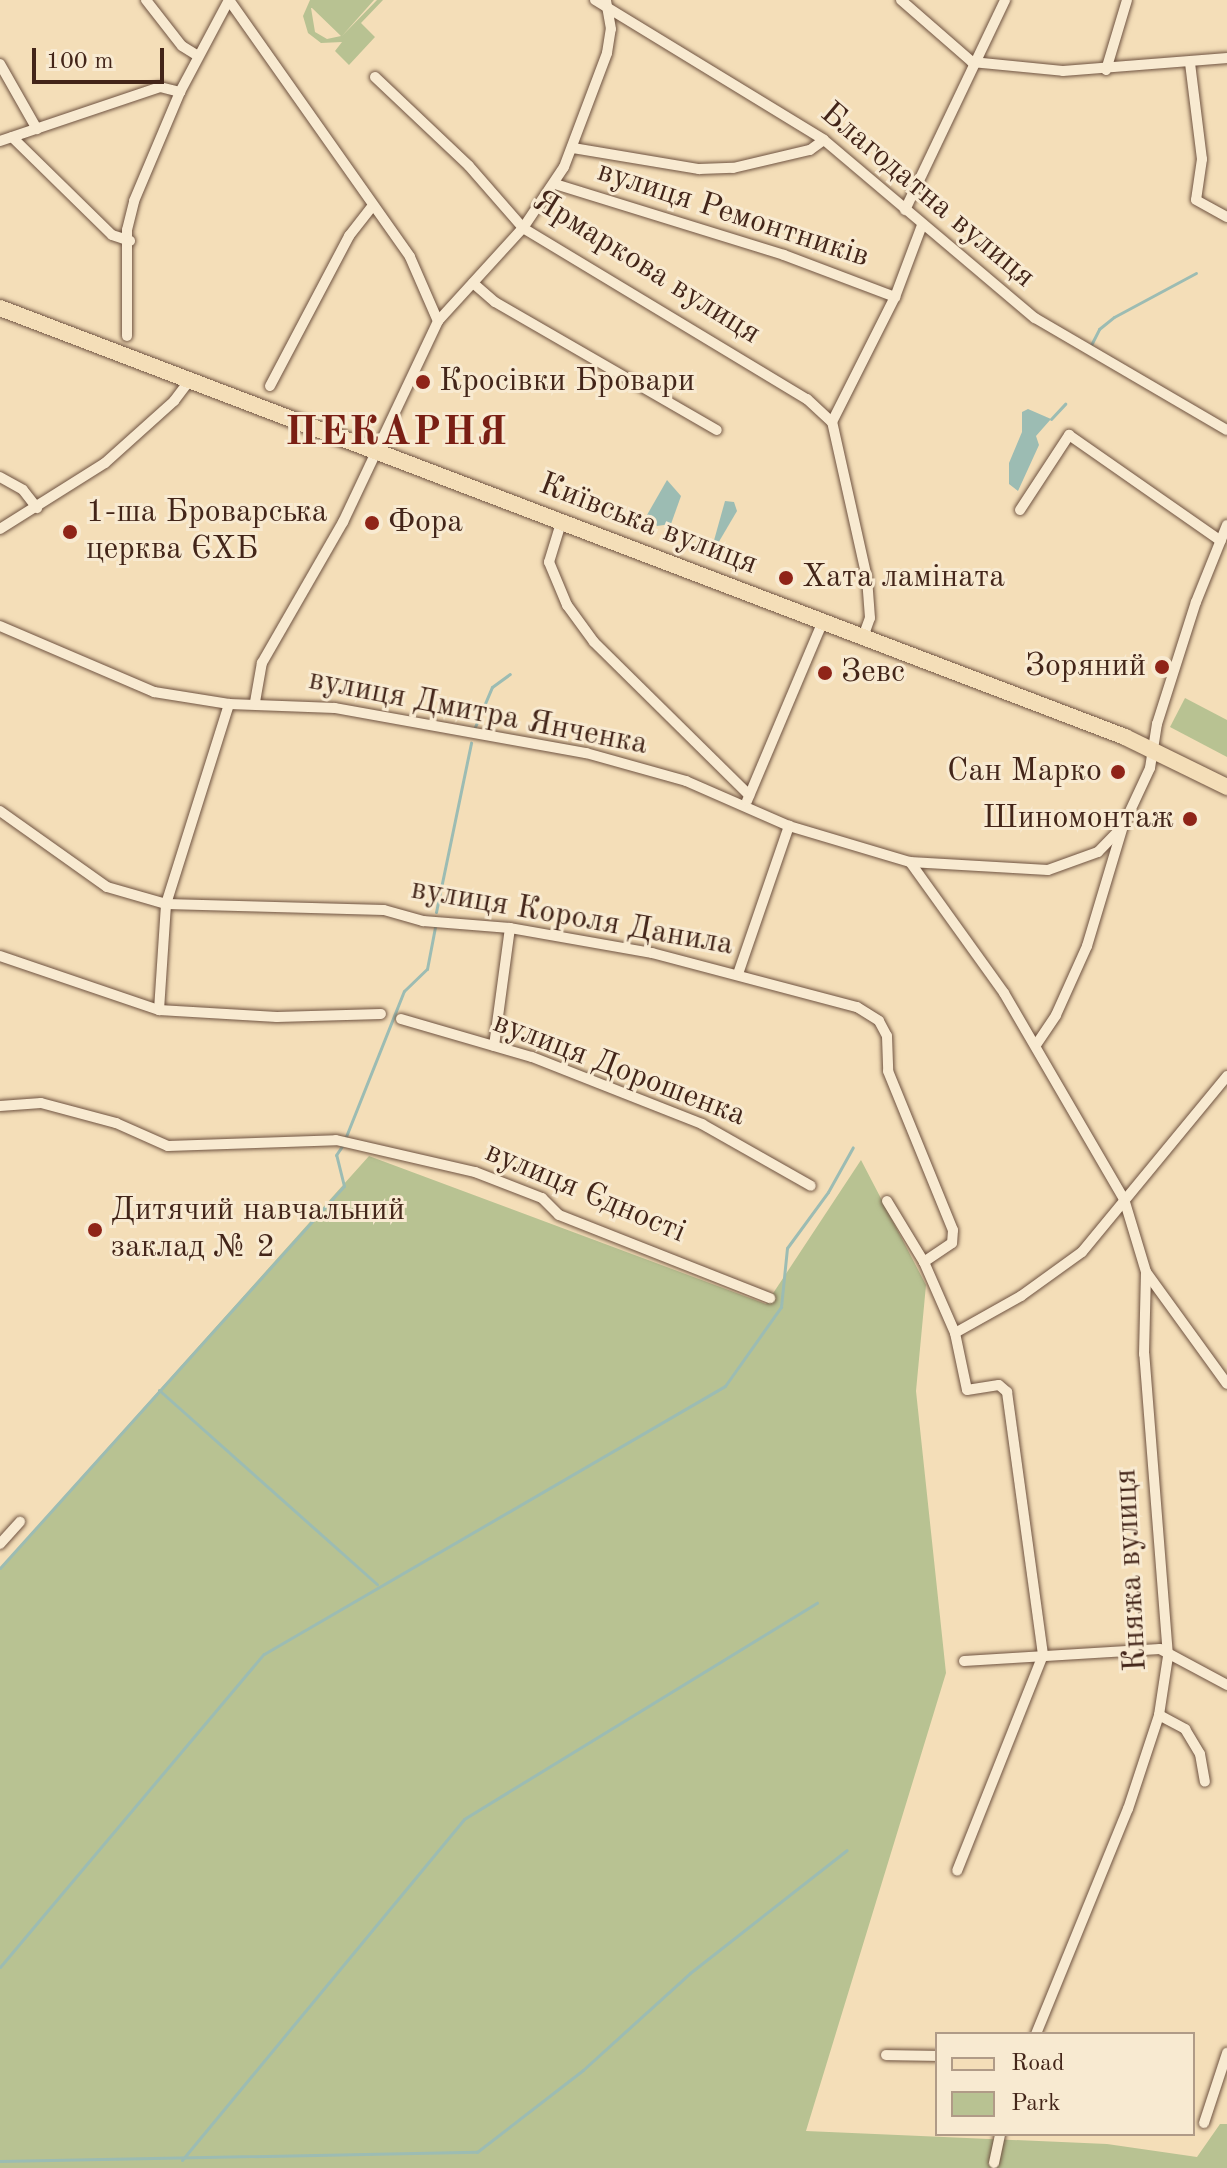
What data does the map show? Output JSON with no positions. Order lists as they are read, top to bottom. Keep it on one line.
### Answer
{"streets":{"main road":["Київська вулиця"],"street":["Благодатна вулиця","вулиця Ремонтників","Ярмаркова вулиця","вулиця Дмитра Янченка","вулиця Короля Данила","вулиця Дорошенка","вулиця Єдності","Княжа вулиця"]},"districts":["ПЕКАРНЯ"],"places":["Кросівки Бровари","Фора","1-ша Броварська церква ЄХБ","Хата ламіната","Зоряний","Зевс","Сан Марко","Шиномонтаж","Дитячий навчальний заклад № 2"],"legend":["Road","Park"],"scale_bar":"100 m"}
